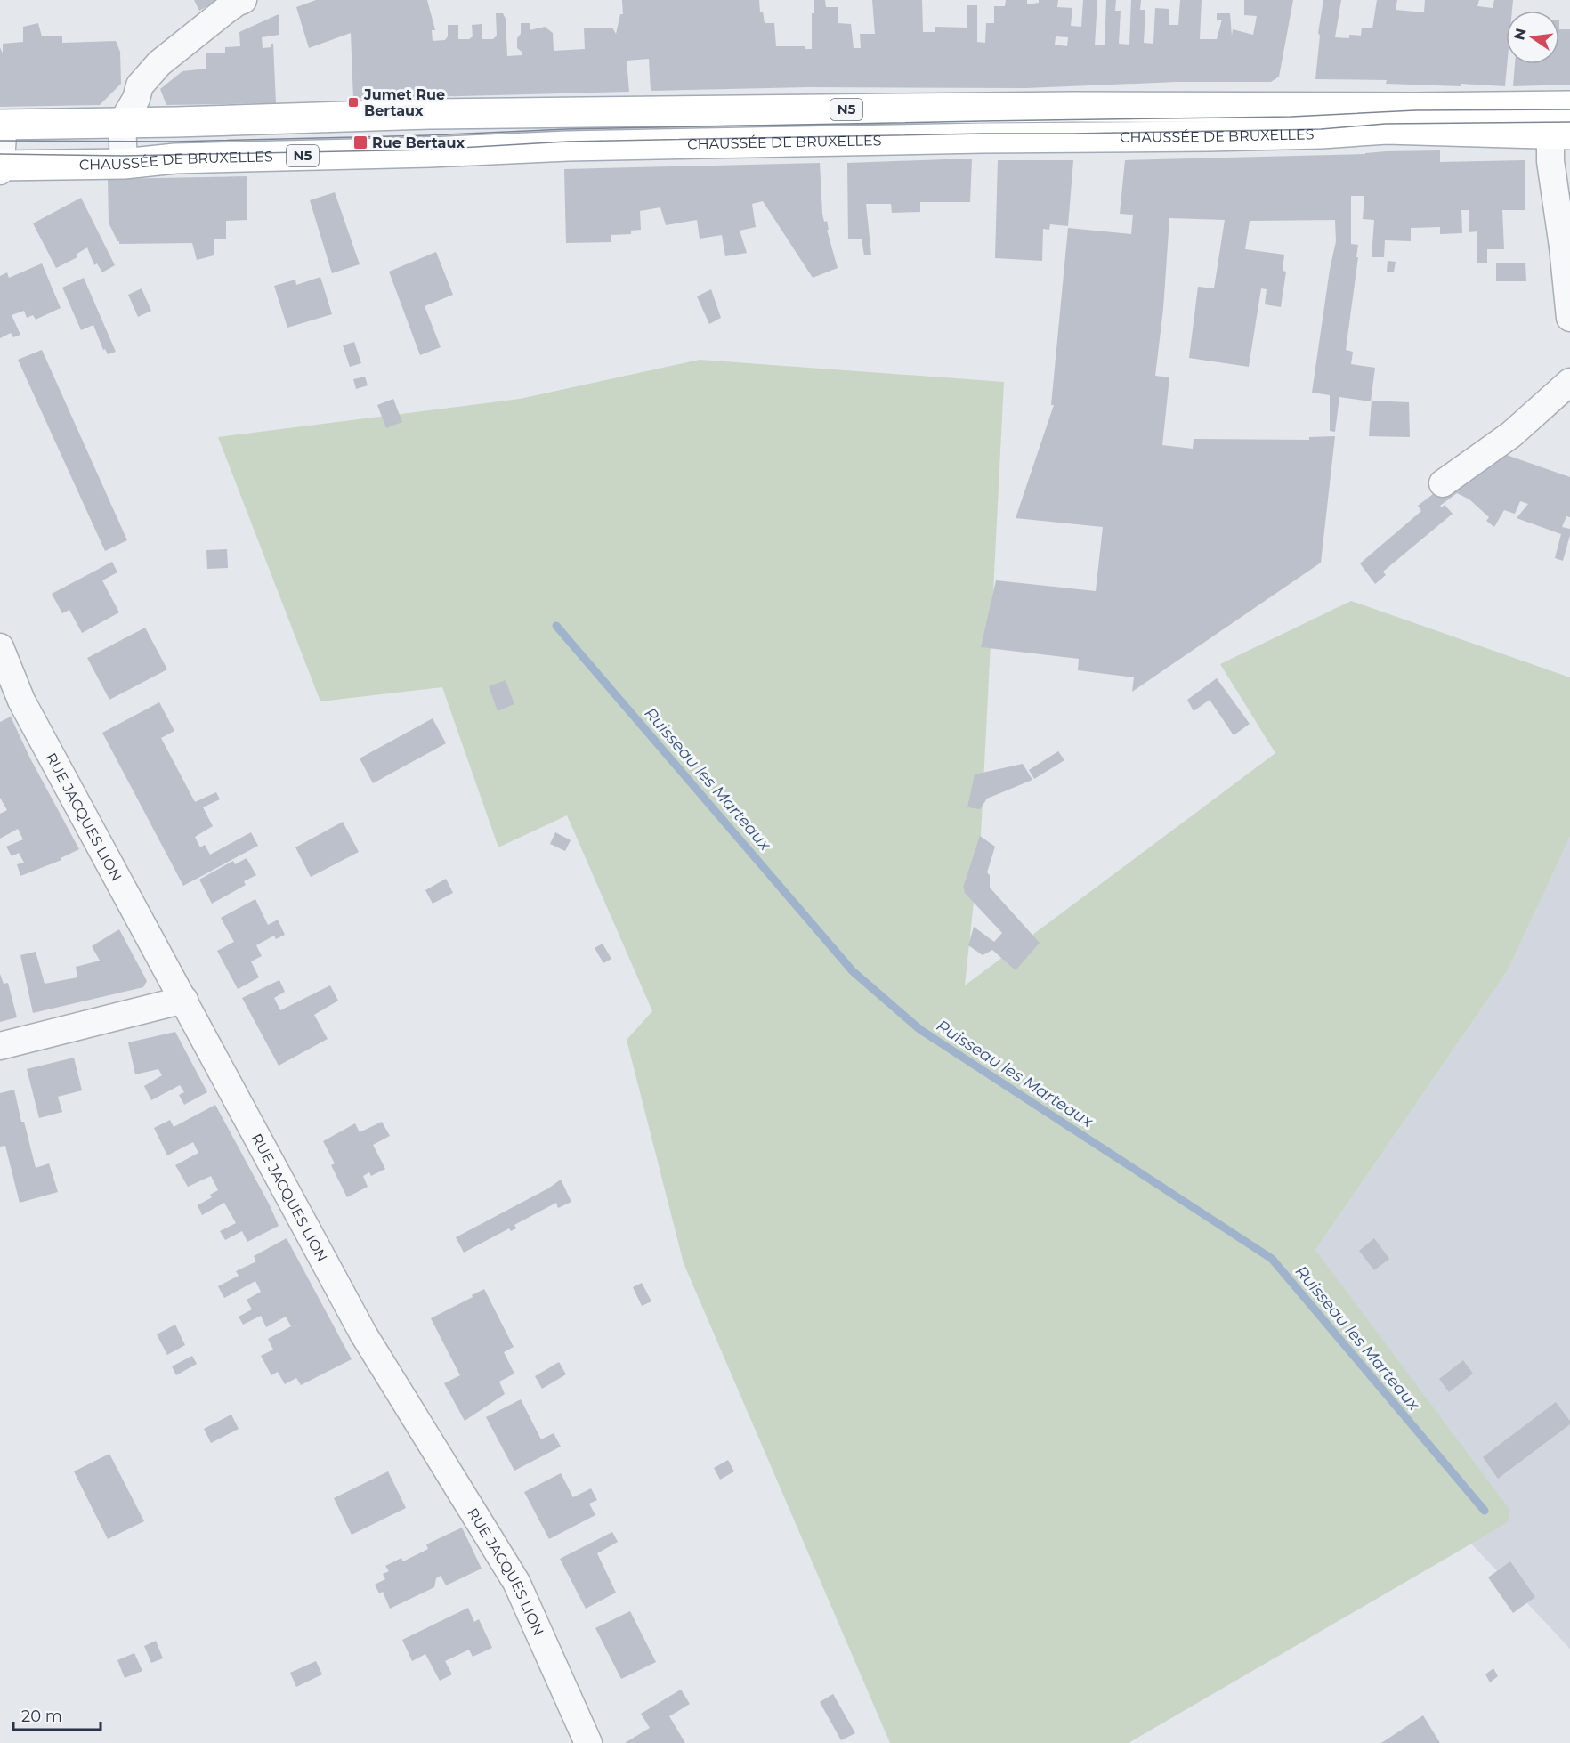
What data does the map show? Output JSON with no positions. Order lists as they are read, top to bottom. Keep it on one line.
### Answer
{"streets":{"main road":["N5","CHAUSSÉE DE BRUXELLES"],"street":["RUE JACQUES LION"]},"water":["Ruisseau les Marteaux"],"places":{"transit":["Jumet Rue Bertaux","Rue Bertaux"]},"scale_bar":"20 m","north":"left"}
